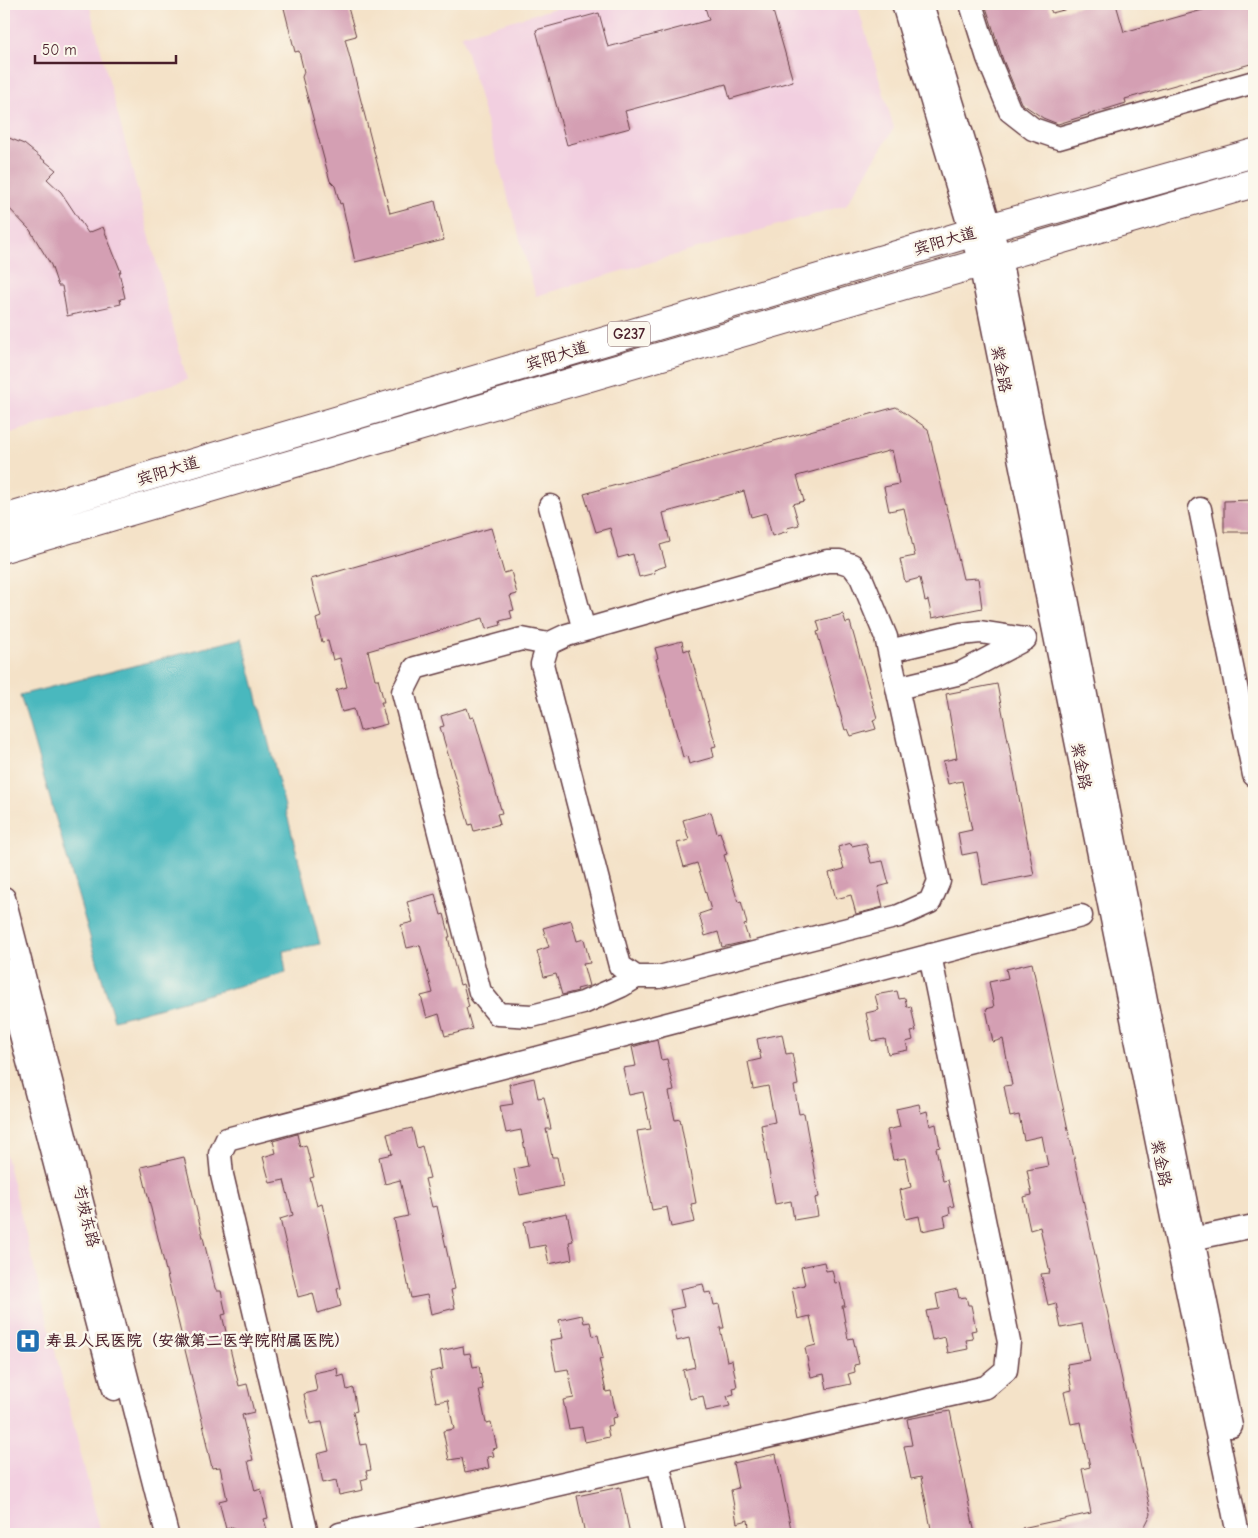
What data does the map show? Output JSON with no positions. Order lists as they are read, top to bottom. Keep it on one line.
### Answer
{"streets":{"highway":["宾阳大道","G237"],"street":["紫金路","芍坡东路"]},"crossings":[["宾阳大道","紫金路"]],"places":{"hospital":["寿县人民医院（安徽第二医学院附属医院）"]},"scale_bar":"50 m"}
